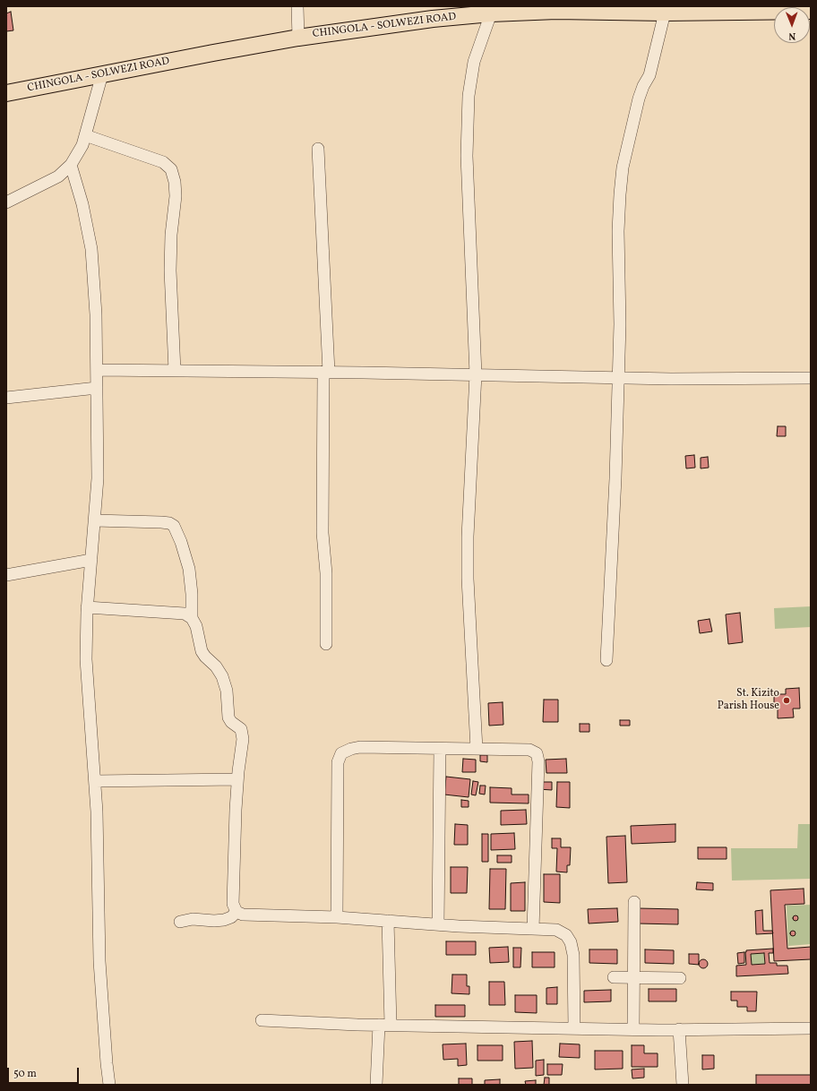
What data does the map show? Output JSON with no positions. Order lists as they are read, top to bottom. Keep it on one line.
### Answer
{"streets":{"highway":["CHINGOLA - SOLWEZI ROAD"]},"places":["St. Kizito Parish House"],"scale_bar":"50 m","north":"bottom"}
